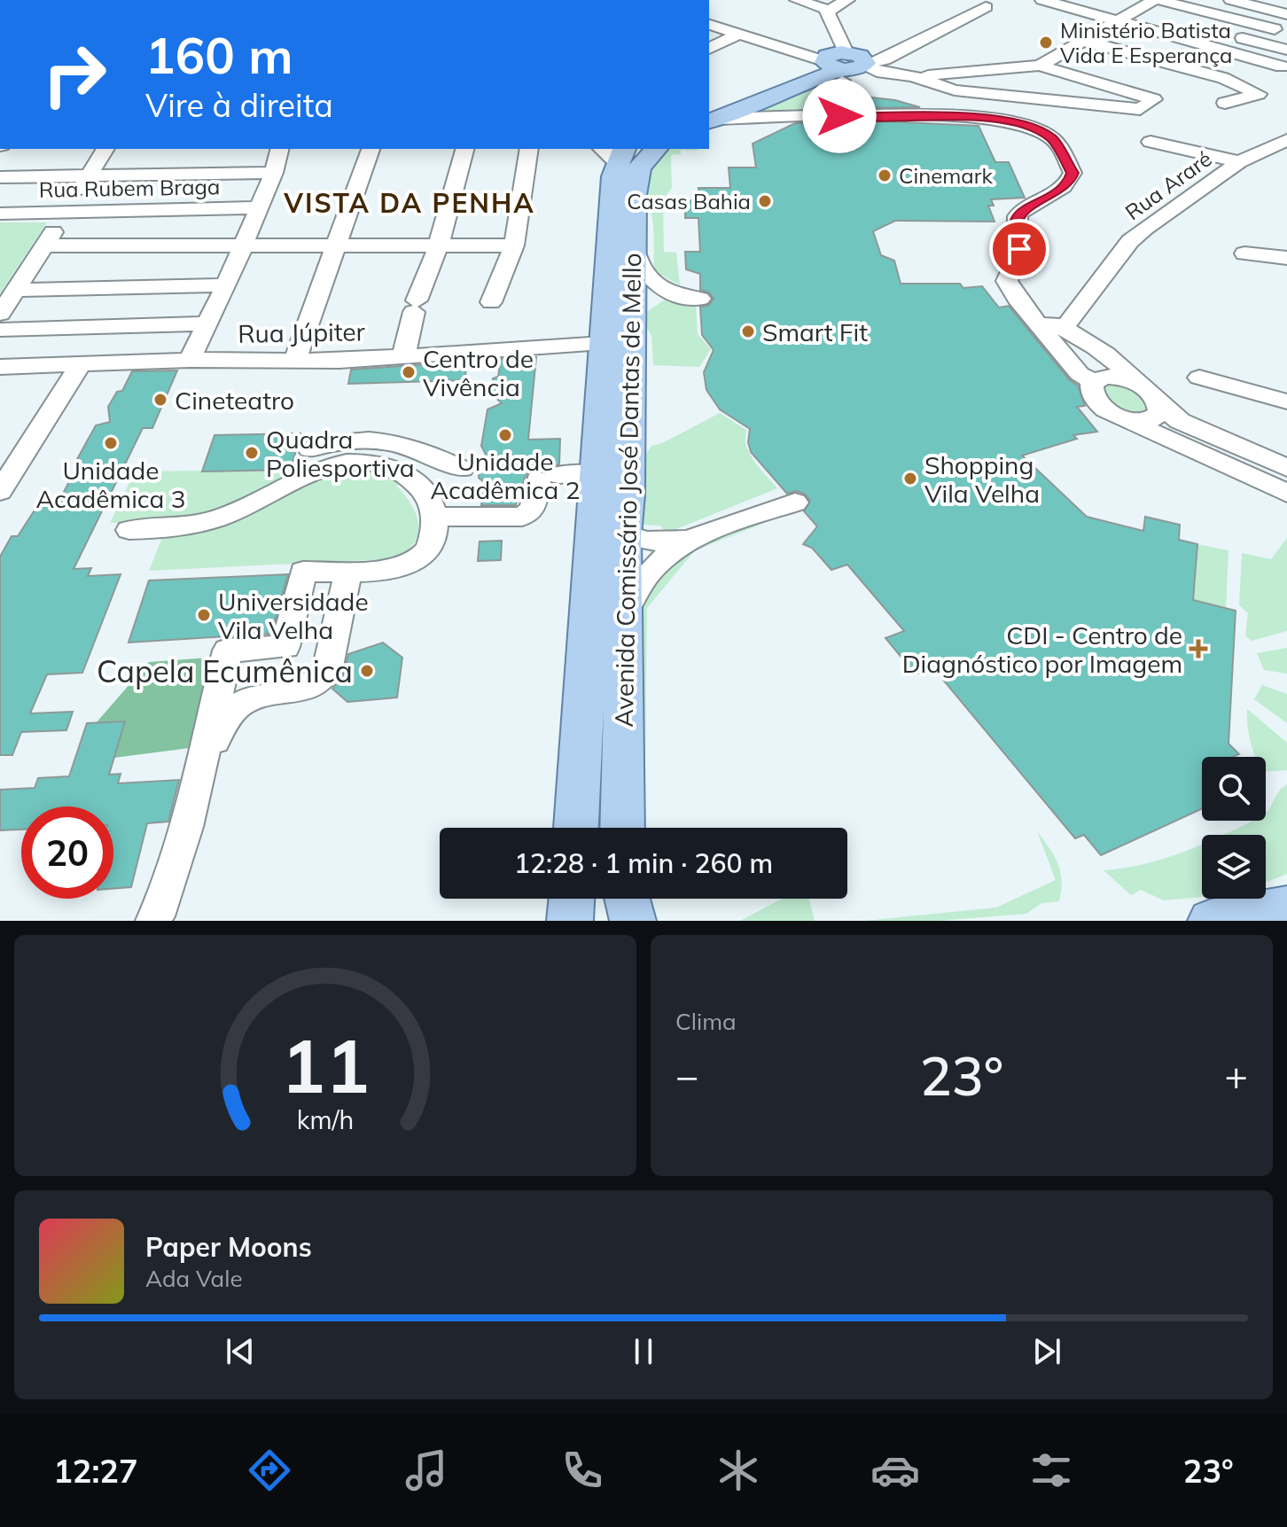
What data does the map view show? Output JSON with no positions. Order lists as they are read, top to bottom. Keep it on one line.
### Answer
{"streets":{"main road":["Avenida Comissário José Dantas de Mello"],"street":["Rua Araré","Rua Rubem Braga","Rua Júpiter"]},"crossings":[["Rua Júpiter","Avenida Comissário José Dantas de Mello"]],"districts":["VISTA DA PENHA"],"places":{"other":["Ministério Batista Vida E Esperança","Cinemark","Casas Bahia","Smart Fit","Centro de Vivência","Cineteatro","Unidade Acadêmica 2","Unidade Acadêmica 3","Quadra Poliesportiva","Shopping Vila Velha","Universidade Vila Velha","Capela Ecumênica"],"health":["CDI - Centro de Diagnóstico por Imagem"]},"page":{"turn":["160 m","Vire à direita"],"limit":"20","trip":"12:28 · 1 min · 260 m","tile":"Clima","heat":["−","23°","+"],"song":["Paper Moons","Ada Vale"],"tabs":["12:27","23°"],"gauge":["11","km/h"]}}
